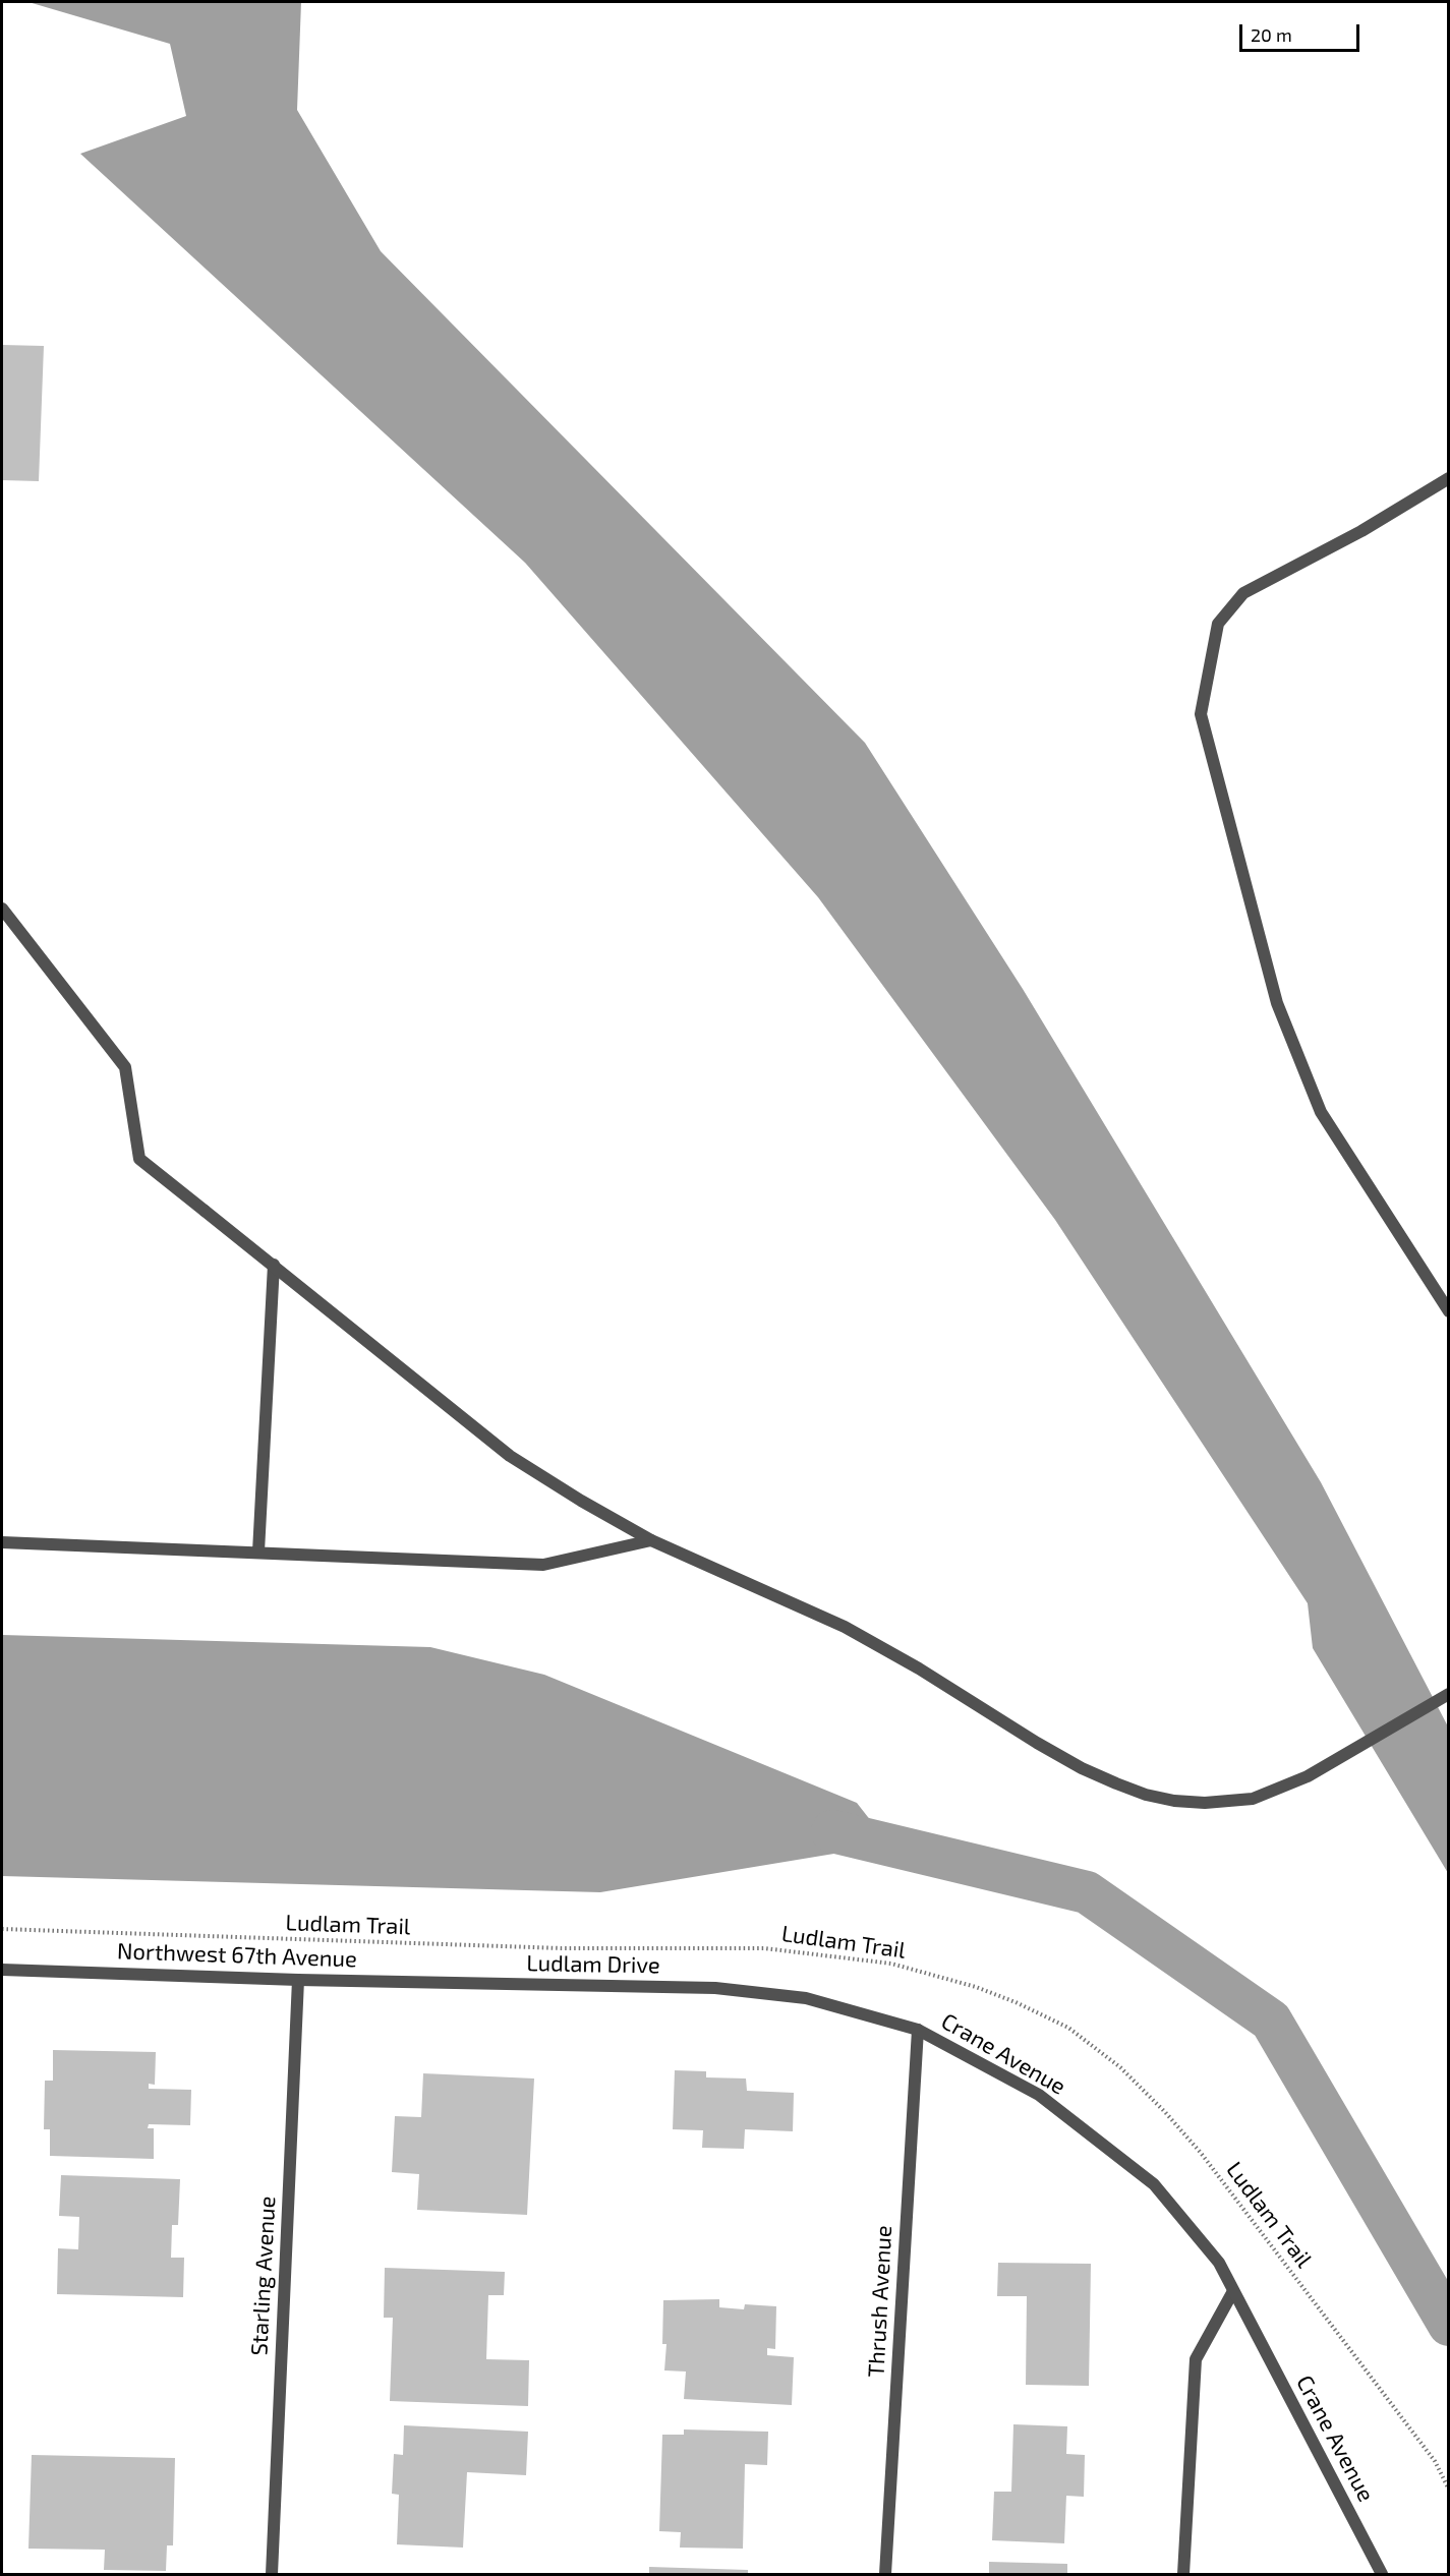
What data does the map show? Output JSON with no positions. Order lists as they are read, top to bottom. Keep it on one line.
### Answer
{"streets":{"street":["Northwest 67th Avenue","Ludlam Drive","Crane Avenue","Starling Avenue","Thrush Avenue"],"path":["Ludlam Trail"]},"crossings":[["Northwest 67th Avenue","Ludlam Drive"],["Northwest 67th Avenue","Starling Avenue"],["Ludlam Drive","Crane Avenue"],["Crane Avenue","Thrush Avenue"]],"scale_bar":"20 m"}
